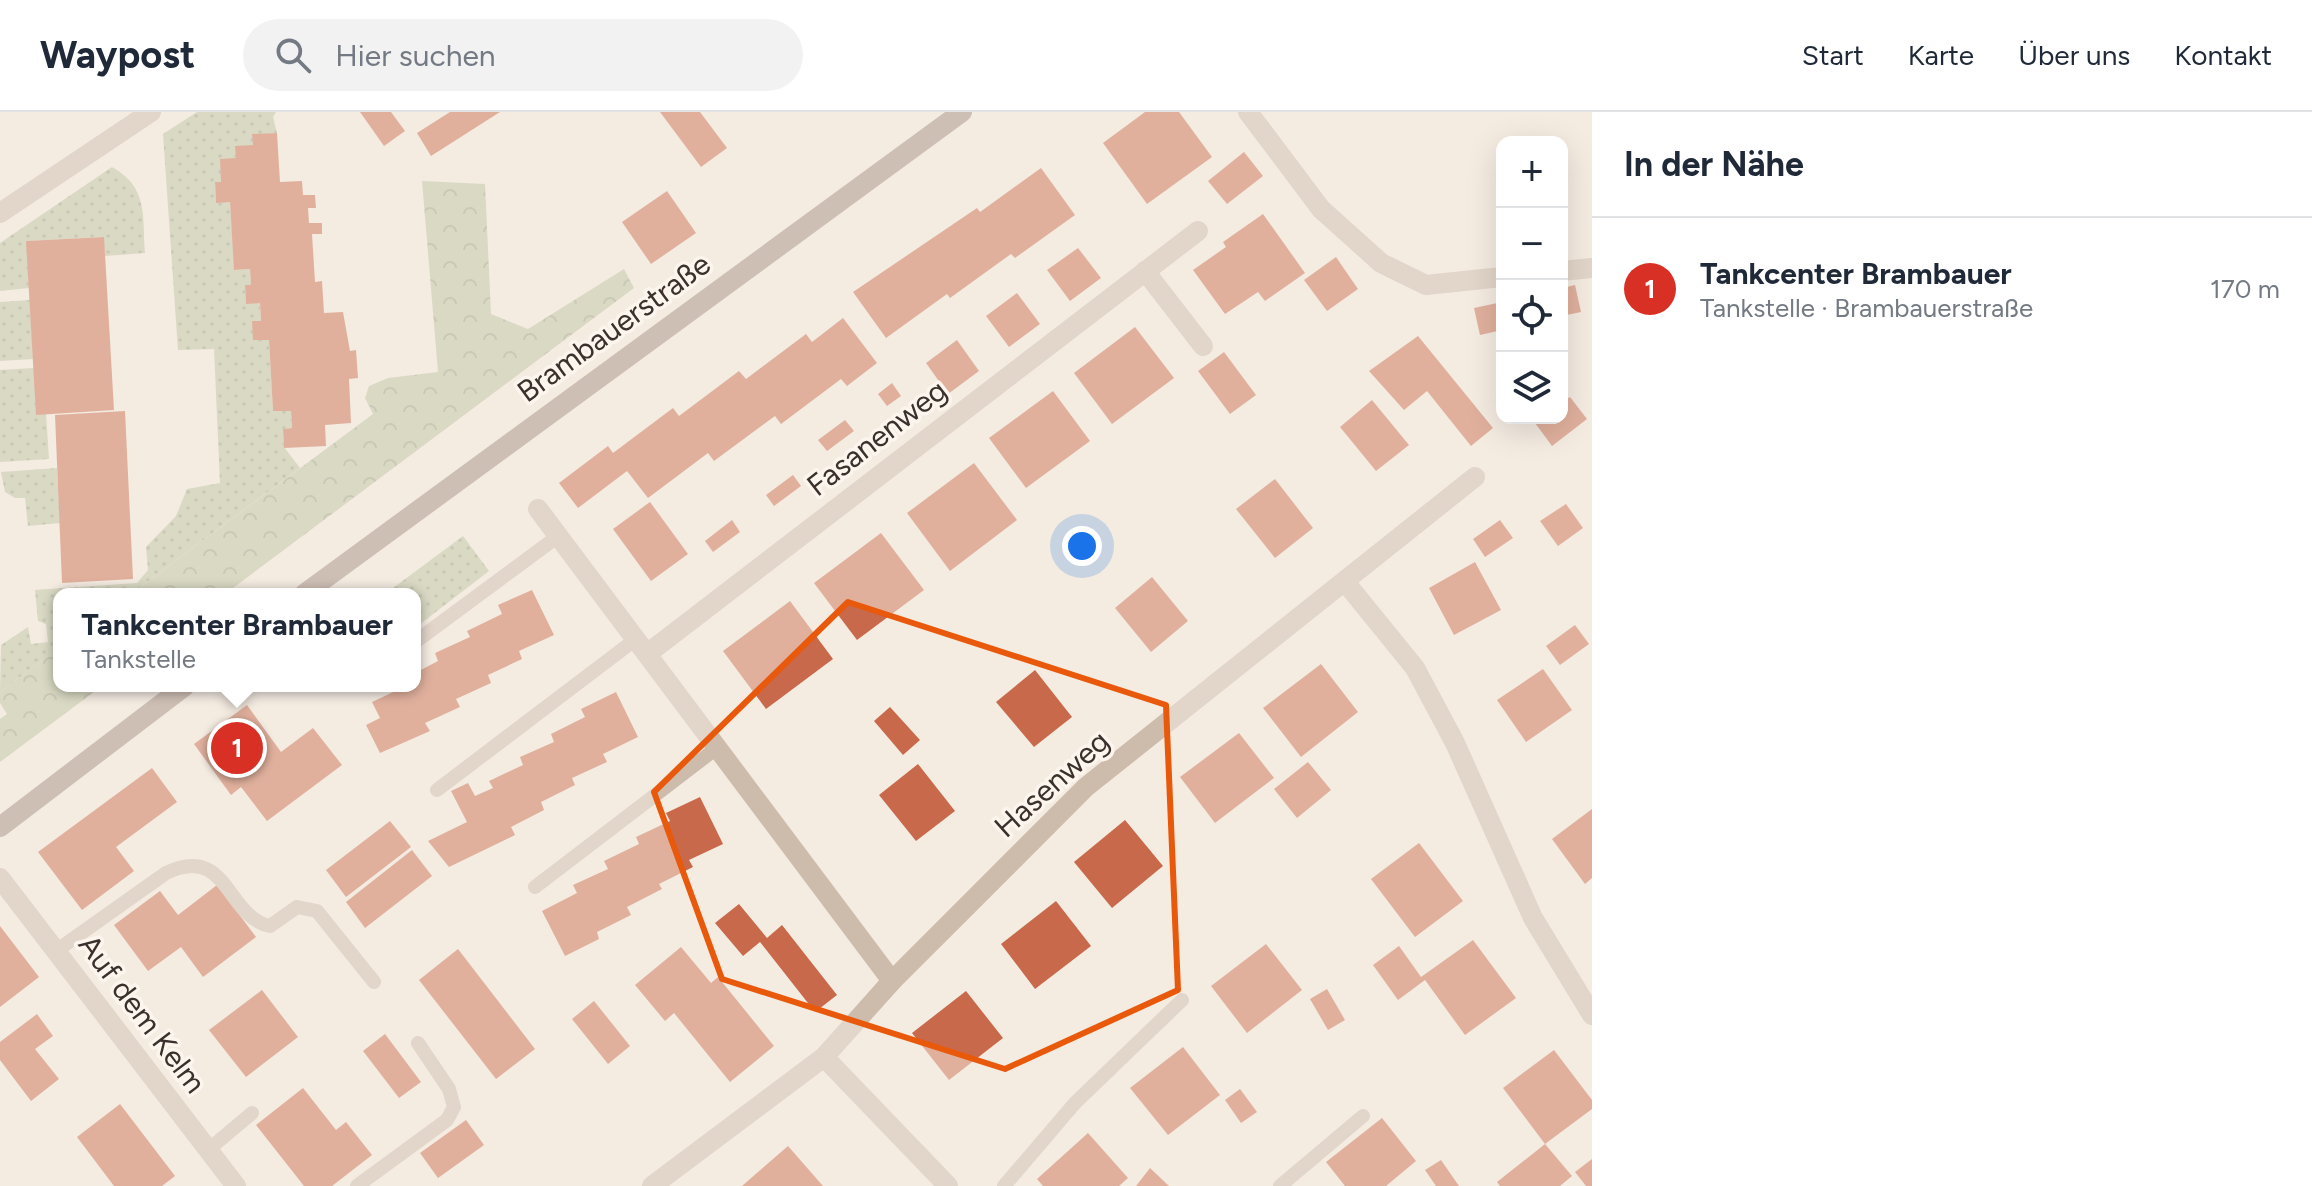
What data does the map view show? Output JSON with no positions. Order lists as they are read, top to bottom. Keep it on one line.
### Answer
{"streets":{"main road":["Brambauerstraße"],"street":["Fasanenweg","Hasenweg","Auf dem Kelm"]},"page":{"header":"Waypost","search":"Hier suchen","nav":["Start","Karte","Über uns","Kontakt"],"heading":"In der Nähe","map_buttons":["+","−"],"list":[{"mark":"1","name":"Tankcenter Brambauer","note":"Tankstelle · Brambauerstraße","value":"170 m"}],"popup":["Tankcenter Brambauer","Tankstelle"],"pins":"1"}}
